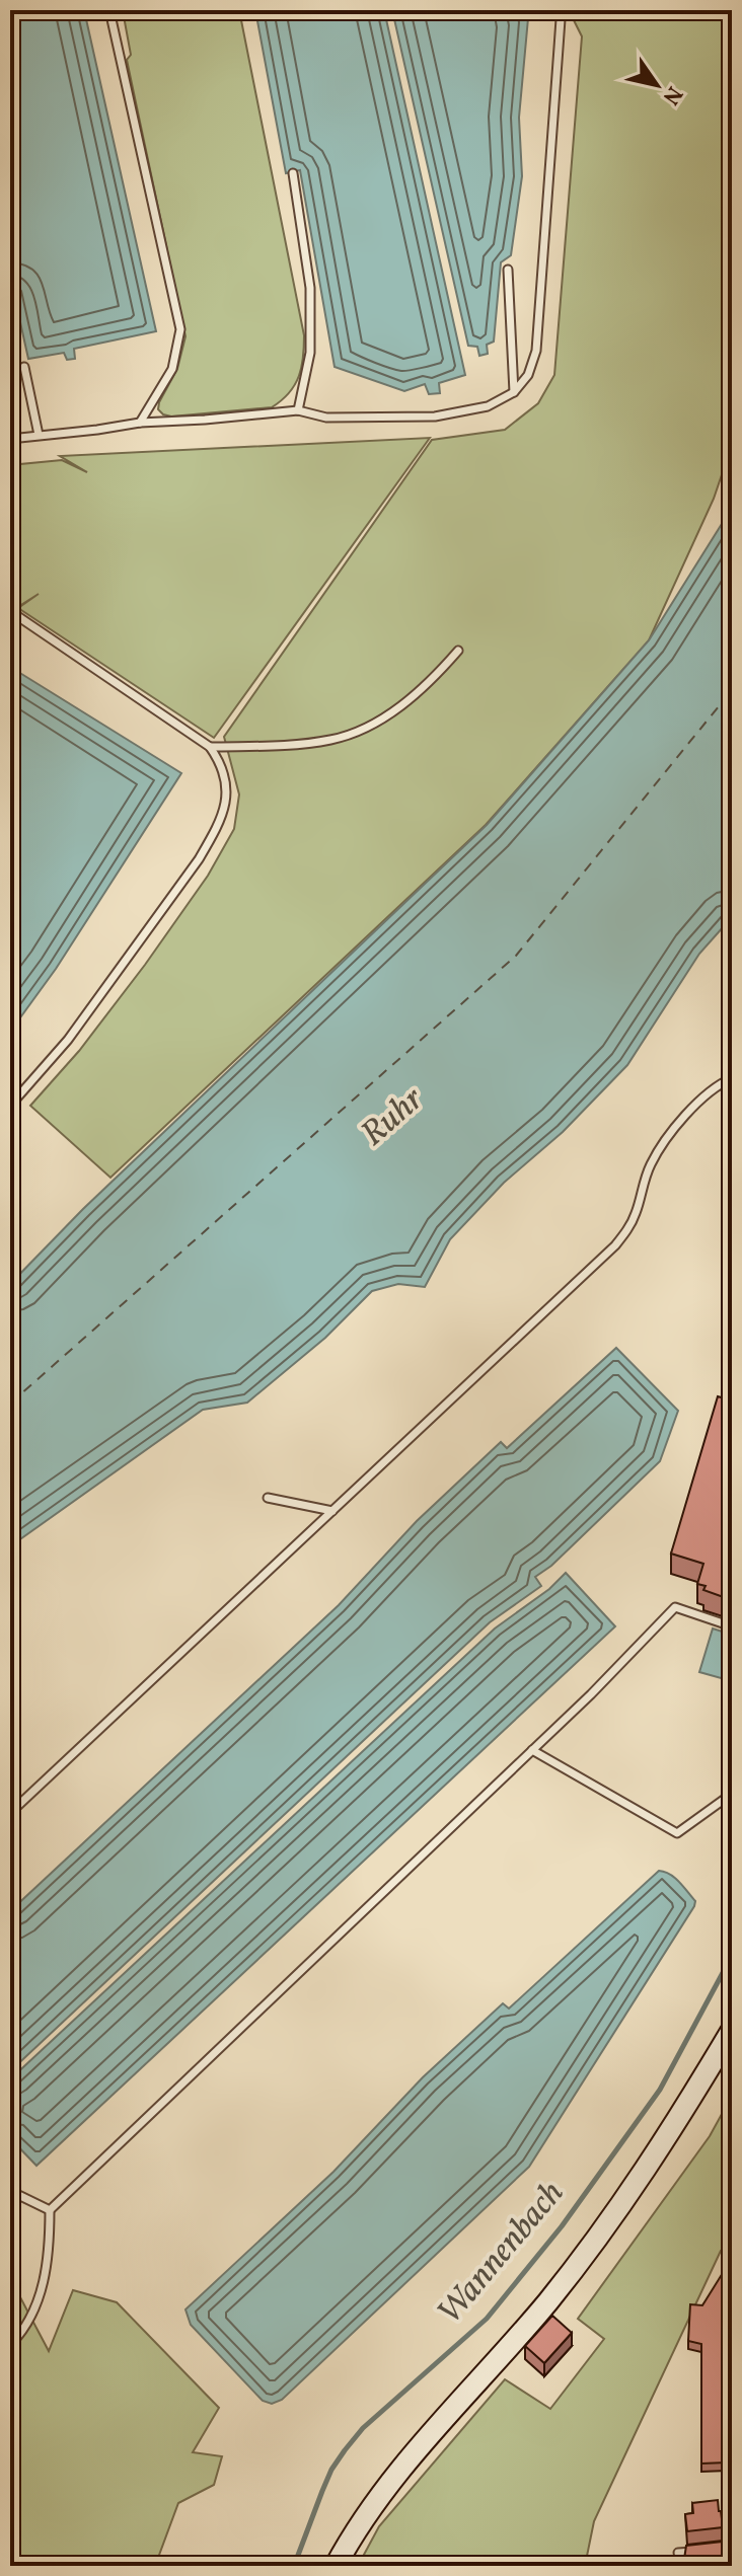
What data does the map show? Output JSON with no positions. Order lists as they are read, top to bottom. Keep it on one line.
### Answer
{"water":["Ruhr","Wannenbach"],"north":"bottom right"}
